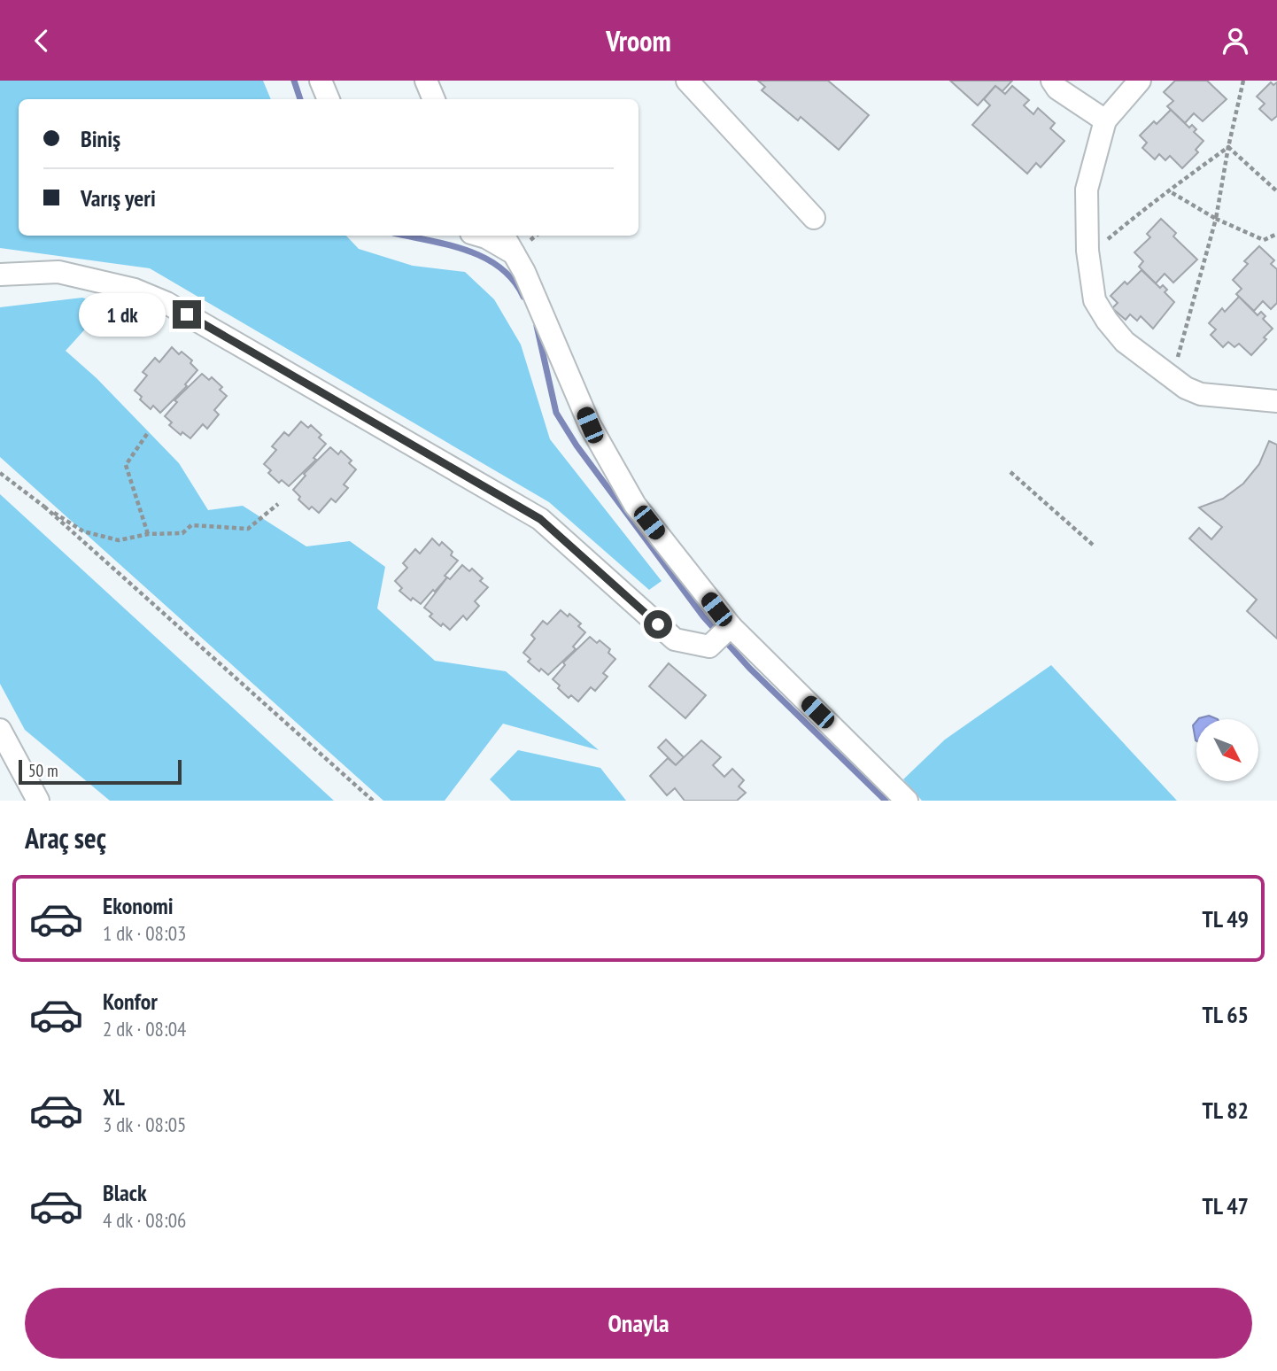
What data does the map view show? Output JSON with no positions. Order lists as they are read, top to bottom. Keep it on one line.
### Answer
{"scale_bar":"50 m","north":"bottom right","page":{"header":"Vroom","banner":["Biniş","Varış yeri"],"bubble":"1 dk","scale":"50 m","heading":"Araç seç","list":[{"name":"Ekonomi","note":"1 dk · 08:03","value":"TL 49"},{"name":"Konfor","note":"2 dk · 08:04","value":"TL 65"},{"name":"XL","note":"3 dk · 08:05","value":"TL 82"},{"name":"Black","note":"4 dk · 08:06","value":"TL 47"}],"buttons":"Onayla"}}
